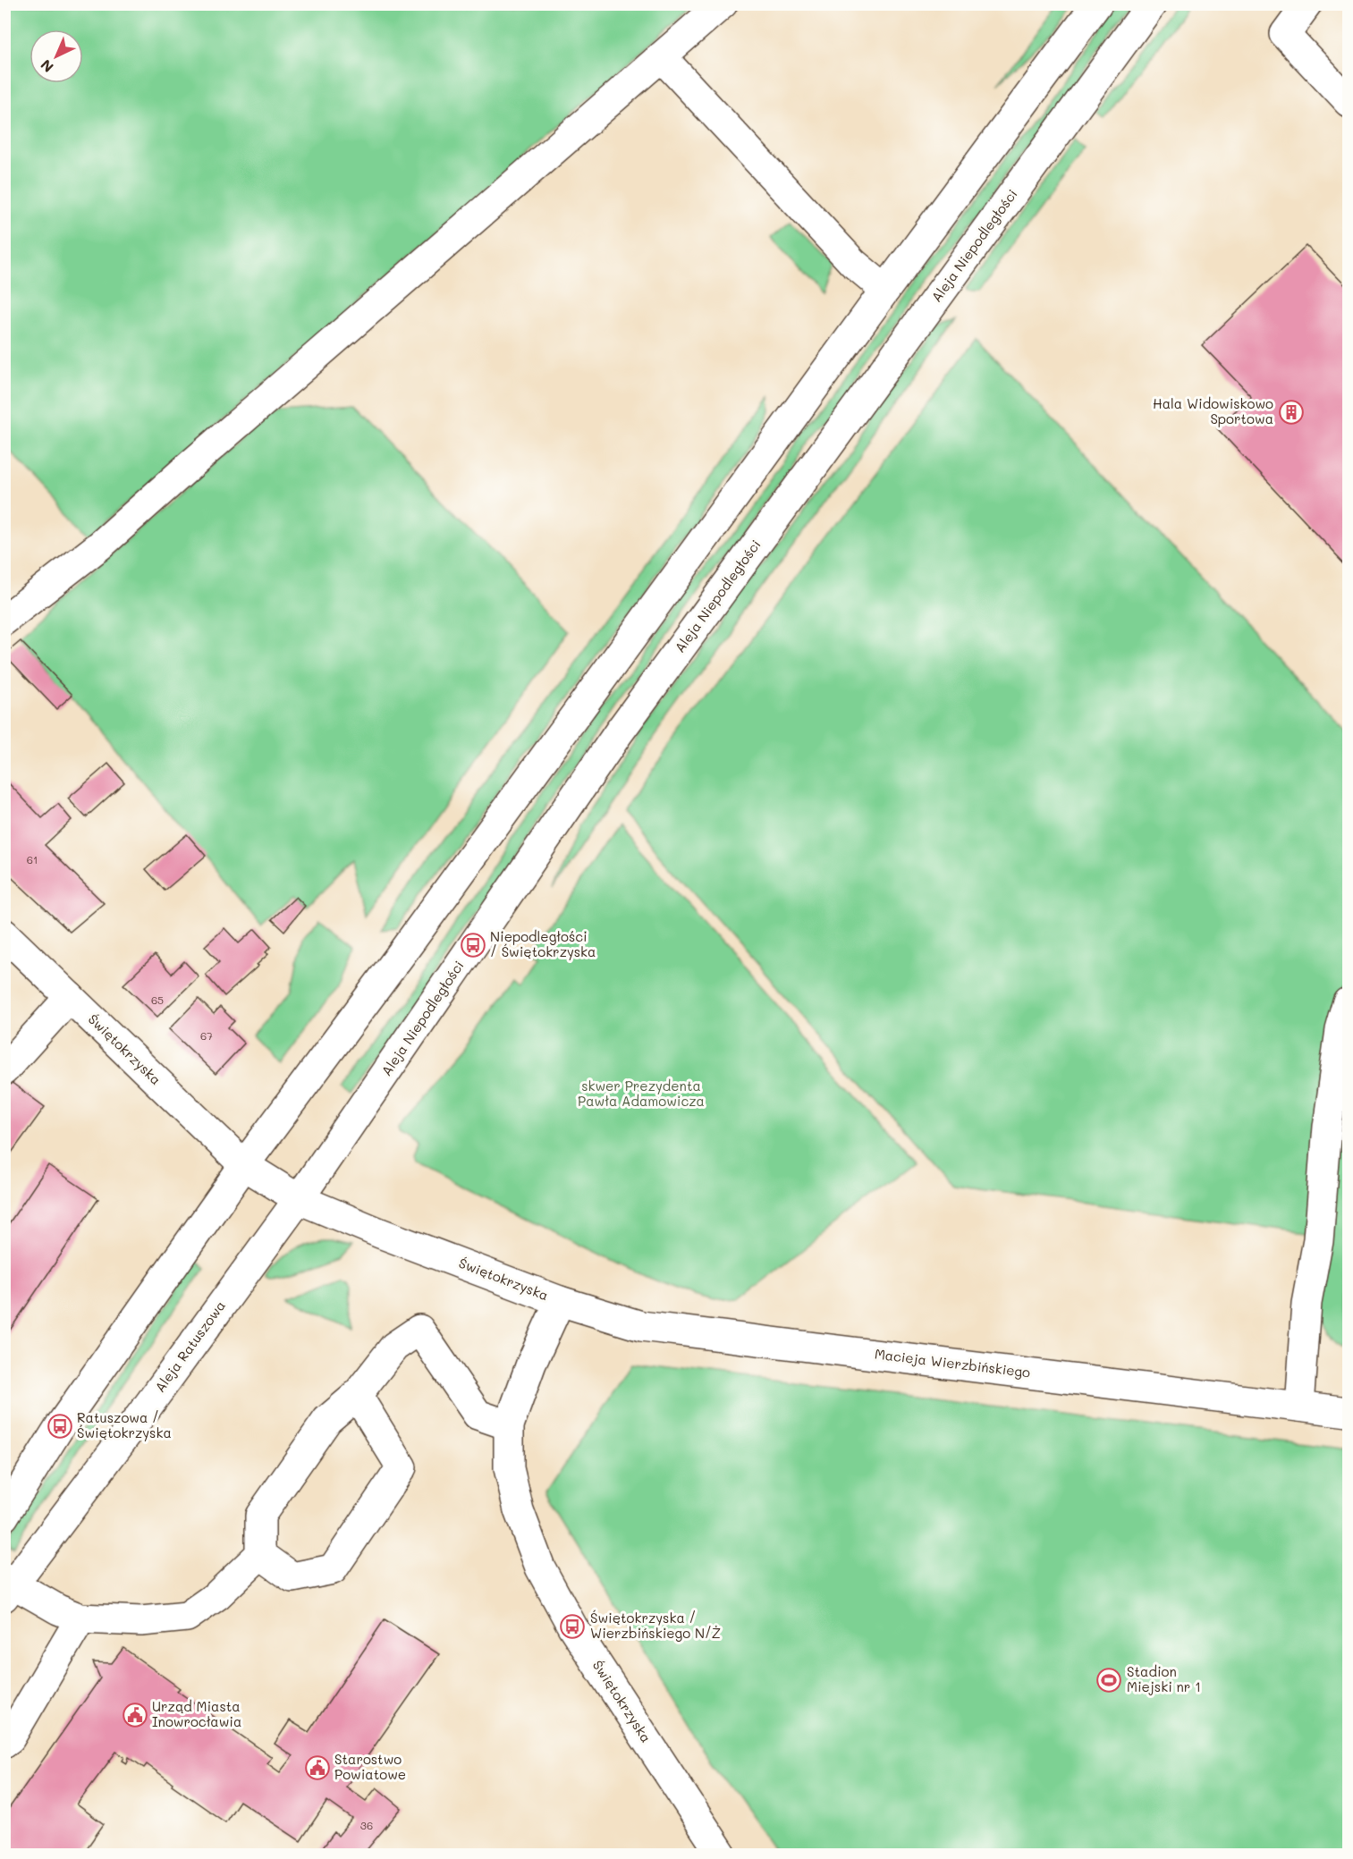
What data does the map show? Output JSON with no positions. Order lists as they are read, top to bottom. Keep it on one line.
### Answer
{"streets":{"street":["Aleja Niepodległości","Świętokrzyska","Aleja Ratuszowa","Macieja Wierzbińskiego"]},"crossings":[["Aleja Niepodległości","Świętokrzyska"],["Aleja Niepodległości","Aleja Ratuszowa"],["Świętokrzyska","Aleja Ratuszowa"],["Świętokrzyska","Macieja Wierzbińskiego"]],"parks":["skwer Prezydenta Pawła Adamowicza"],"places":{"building":["Hala Widowiskowo Sportowa"],"bus stop":["Niepodległości / Świętokrzyska","Ratuszowa / Świętokrzyska","Świętokrzyska / Wierzbińskiego N/Ż"],"sports":["Stadion Miejski nr 1"],"public building":["Urząd Miasta Inowrocławia","Starostwo Powiatowe"]},"house_numbers":["61","65","67","36"],"north":"bottom left"}
